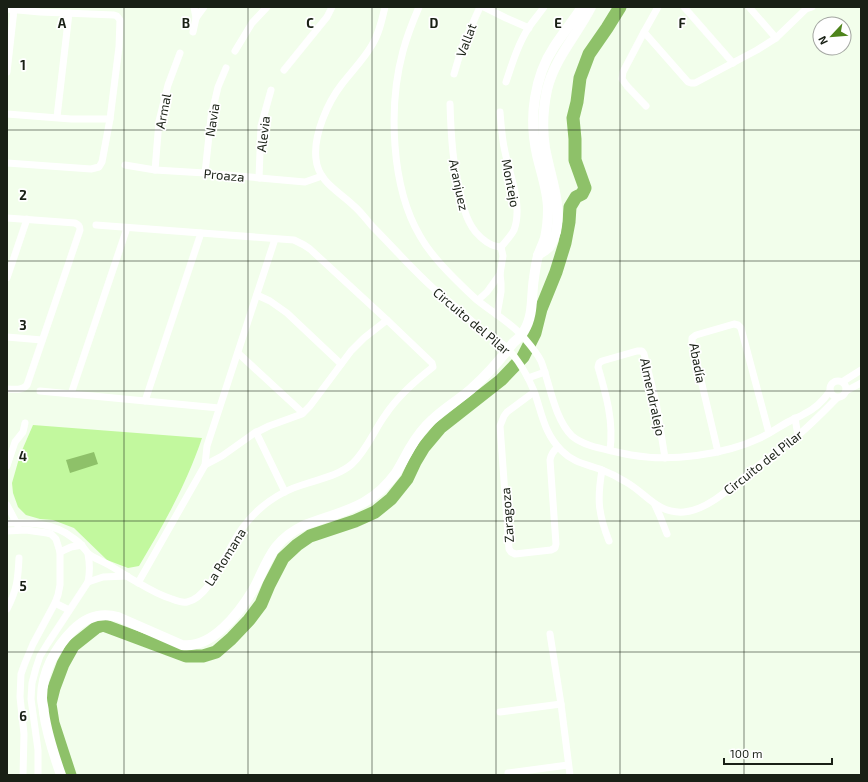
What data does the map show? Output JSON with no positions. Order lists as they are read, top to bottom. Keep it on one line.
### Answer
{"streets":{"street":["Vallat","Armal","Navia","Alevia","Proaza","Montejo","Aranjuez","Circuito del Pilar","Abadía","Almendralejo","Zaragoza","La Romana"]},"crossings":[["Armal","Proaza"],["Navia","Proaza"],["Alevia","Proaza"],["Proaza","Circuito del Pilar"],["Montejo","Aranjuez"],["Circuito del Pilar","Abadía"],["Circuito del Pilar","Almendralejo"],["Circuito del Pilar","Zaragoza"]],"scale_bar":"100 m","north":"bottom left","grid":{"columns":["A","B","C","D","E","F"],"rows":["1","2","3","4","5","6"]}}
